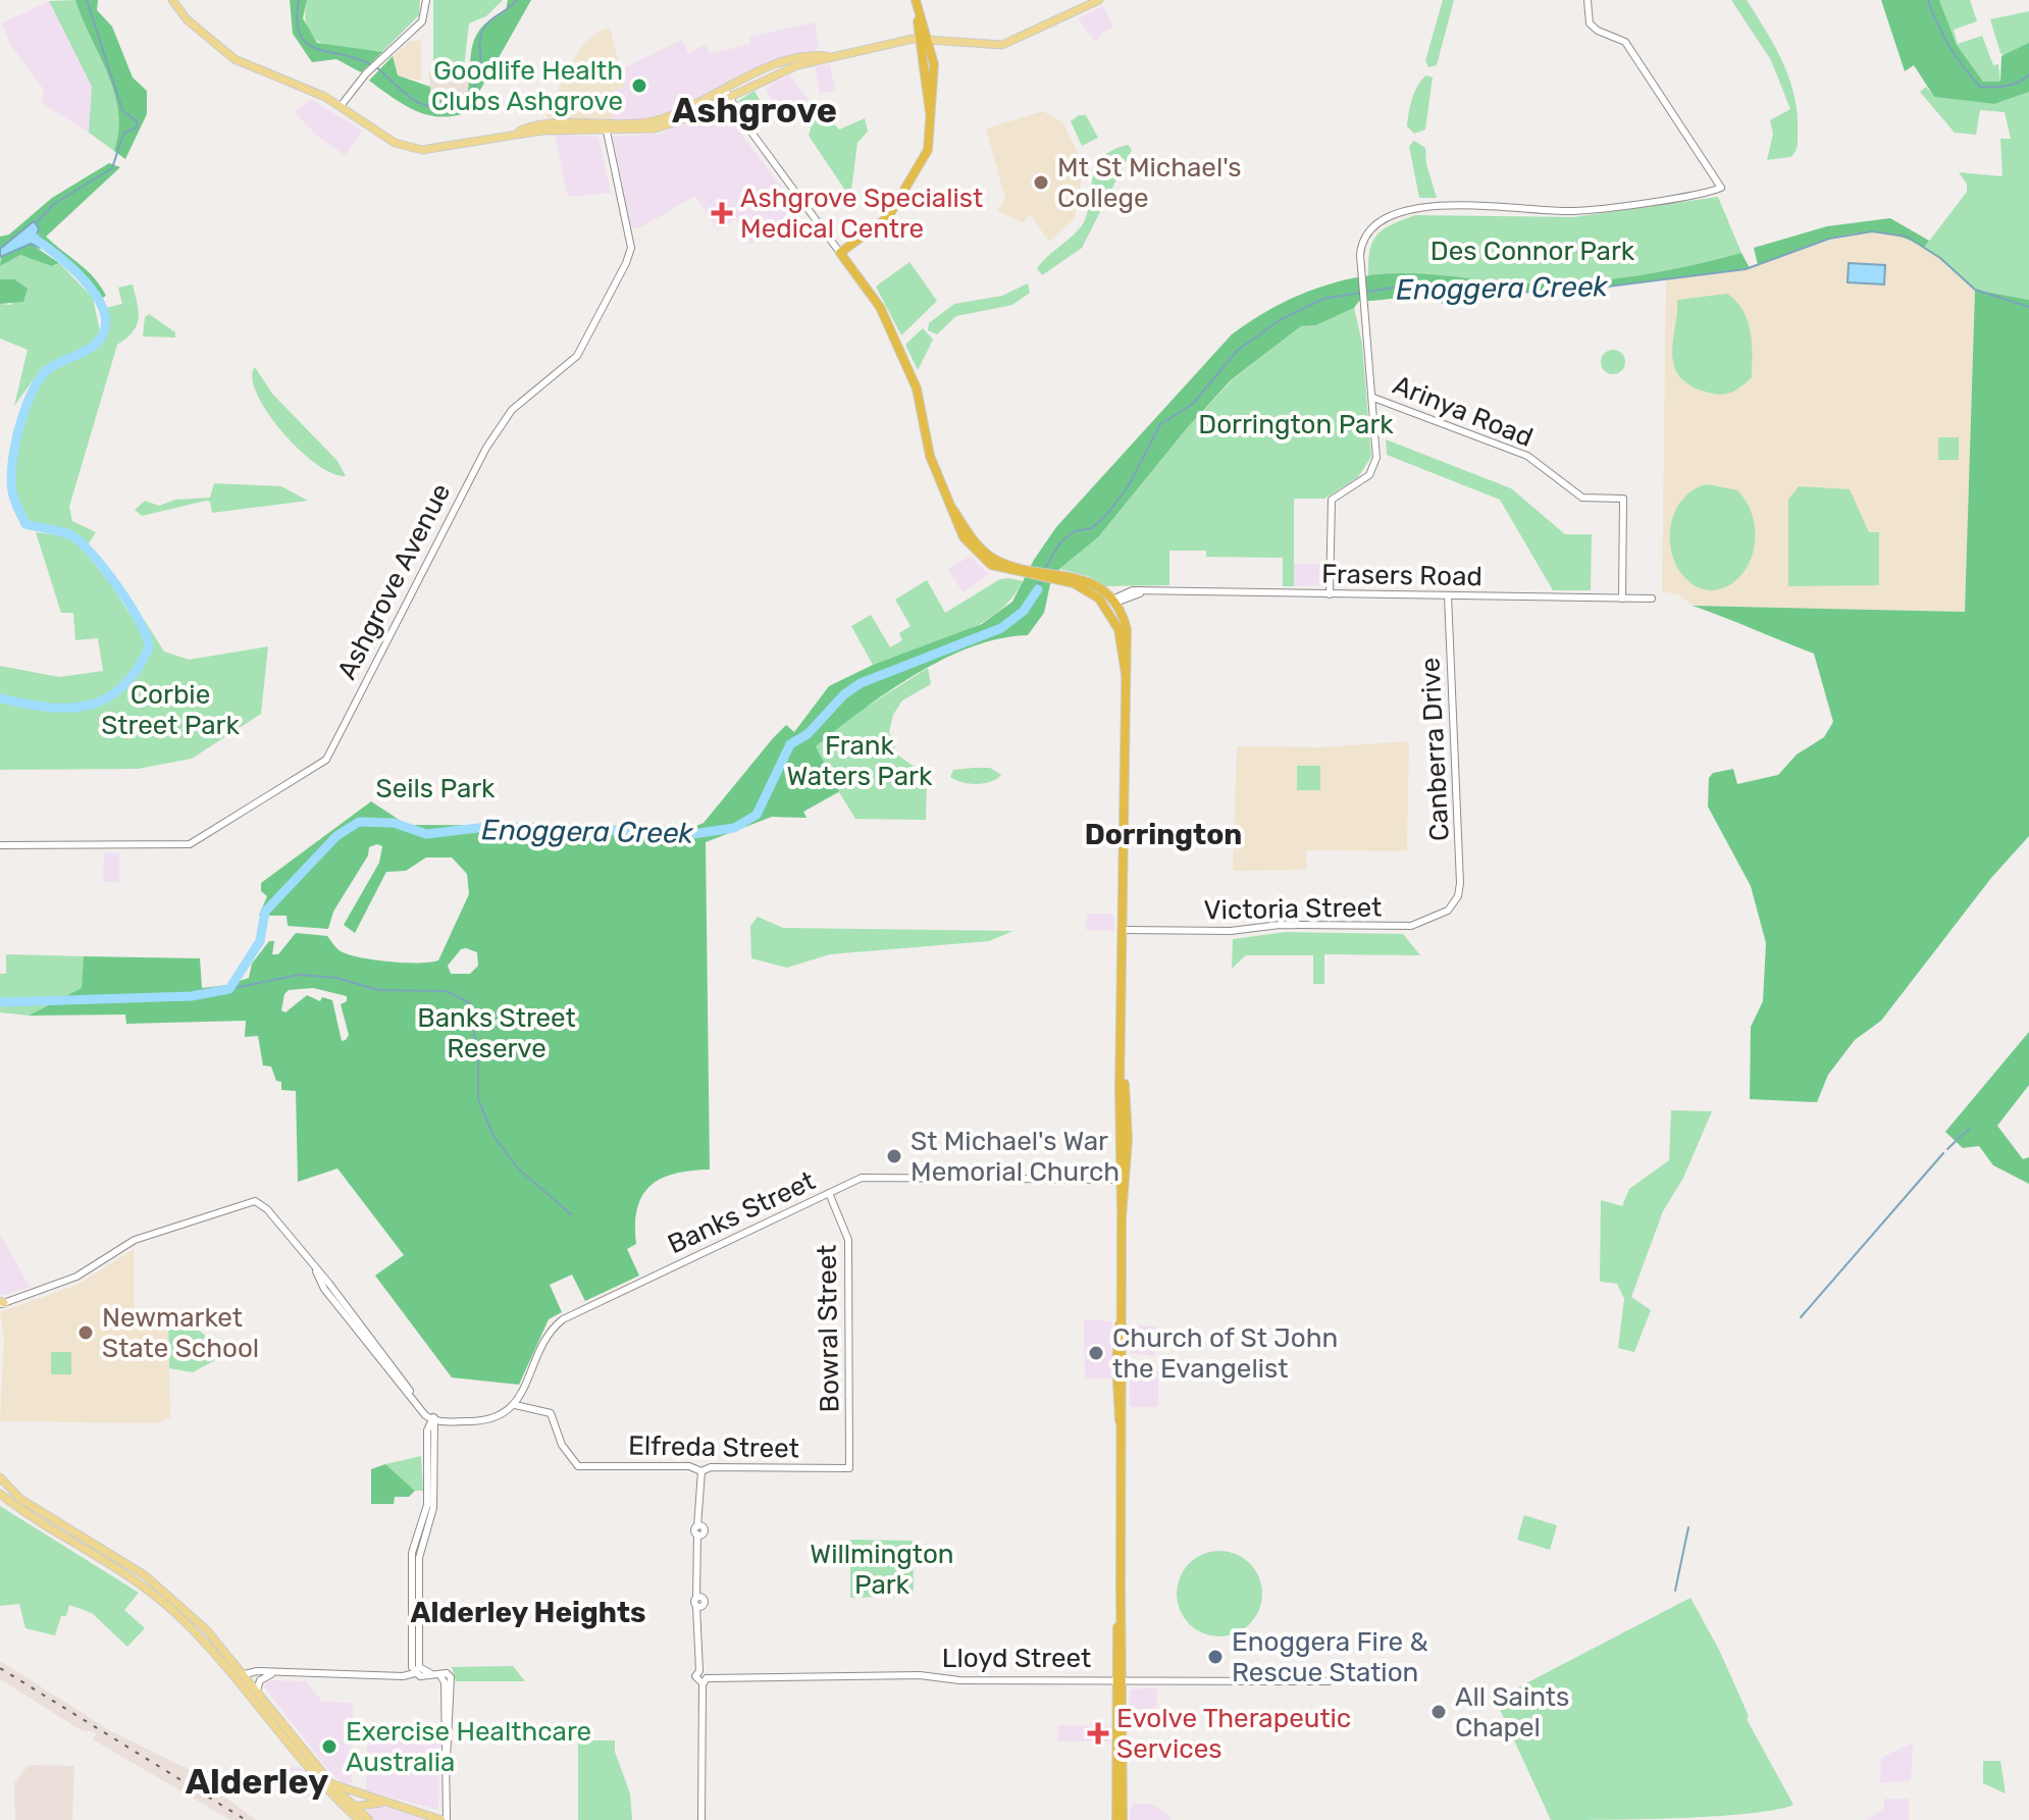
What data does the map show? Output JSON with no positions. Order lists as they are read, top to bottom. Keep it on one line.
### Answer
{"streets":{"street":["Arinya Road","Frasers Road","Ashgrove Avenue","Canberra Drive","Victoria Street","Banks Street","Bowral Street","Elfreda Street","Lloyd Street"]},"crossings":[["Arinya Road","Frasers Road"],["Frasers Road","Canberra Drive"],["Canberra Drive","Victoria Street"],["Banks Street","Bowral Street"],["Banks Street","Elfreda Street"],["Bowral Street","Elfreda Street"]],"districts":["Ashgrove","Dorrington","Alderley Heights","Alderley"],"water":["Enoggera Creek"],"parks":["Des Connor Park","Dorrington Park","Corbie Street Park","Frank Waters Park","Seils Park","Banks Street Reserve","Willmington Park"],"places":{"other":["Goodlife Health Clubs Ashgrove","Mt St Michael's College","St Michael's War Memorial Church","Newmarket State School","Church of St John the Evangelist","Enoggera Fire & Rescue Station","All Saints Chapel","Exercise Healthcare Australia"],"health":["Ashgrove Specialist Medical Centre","Evolve Therapeutic Services"]}}
